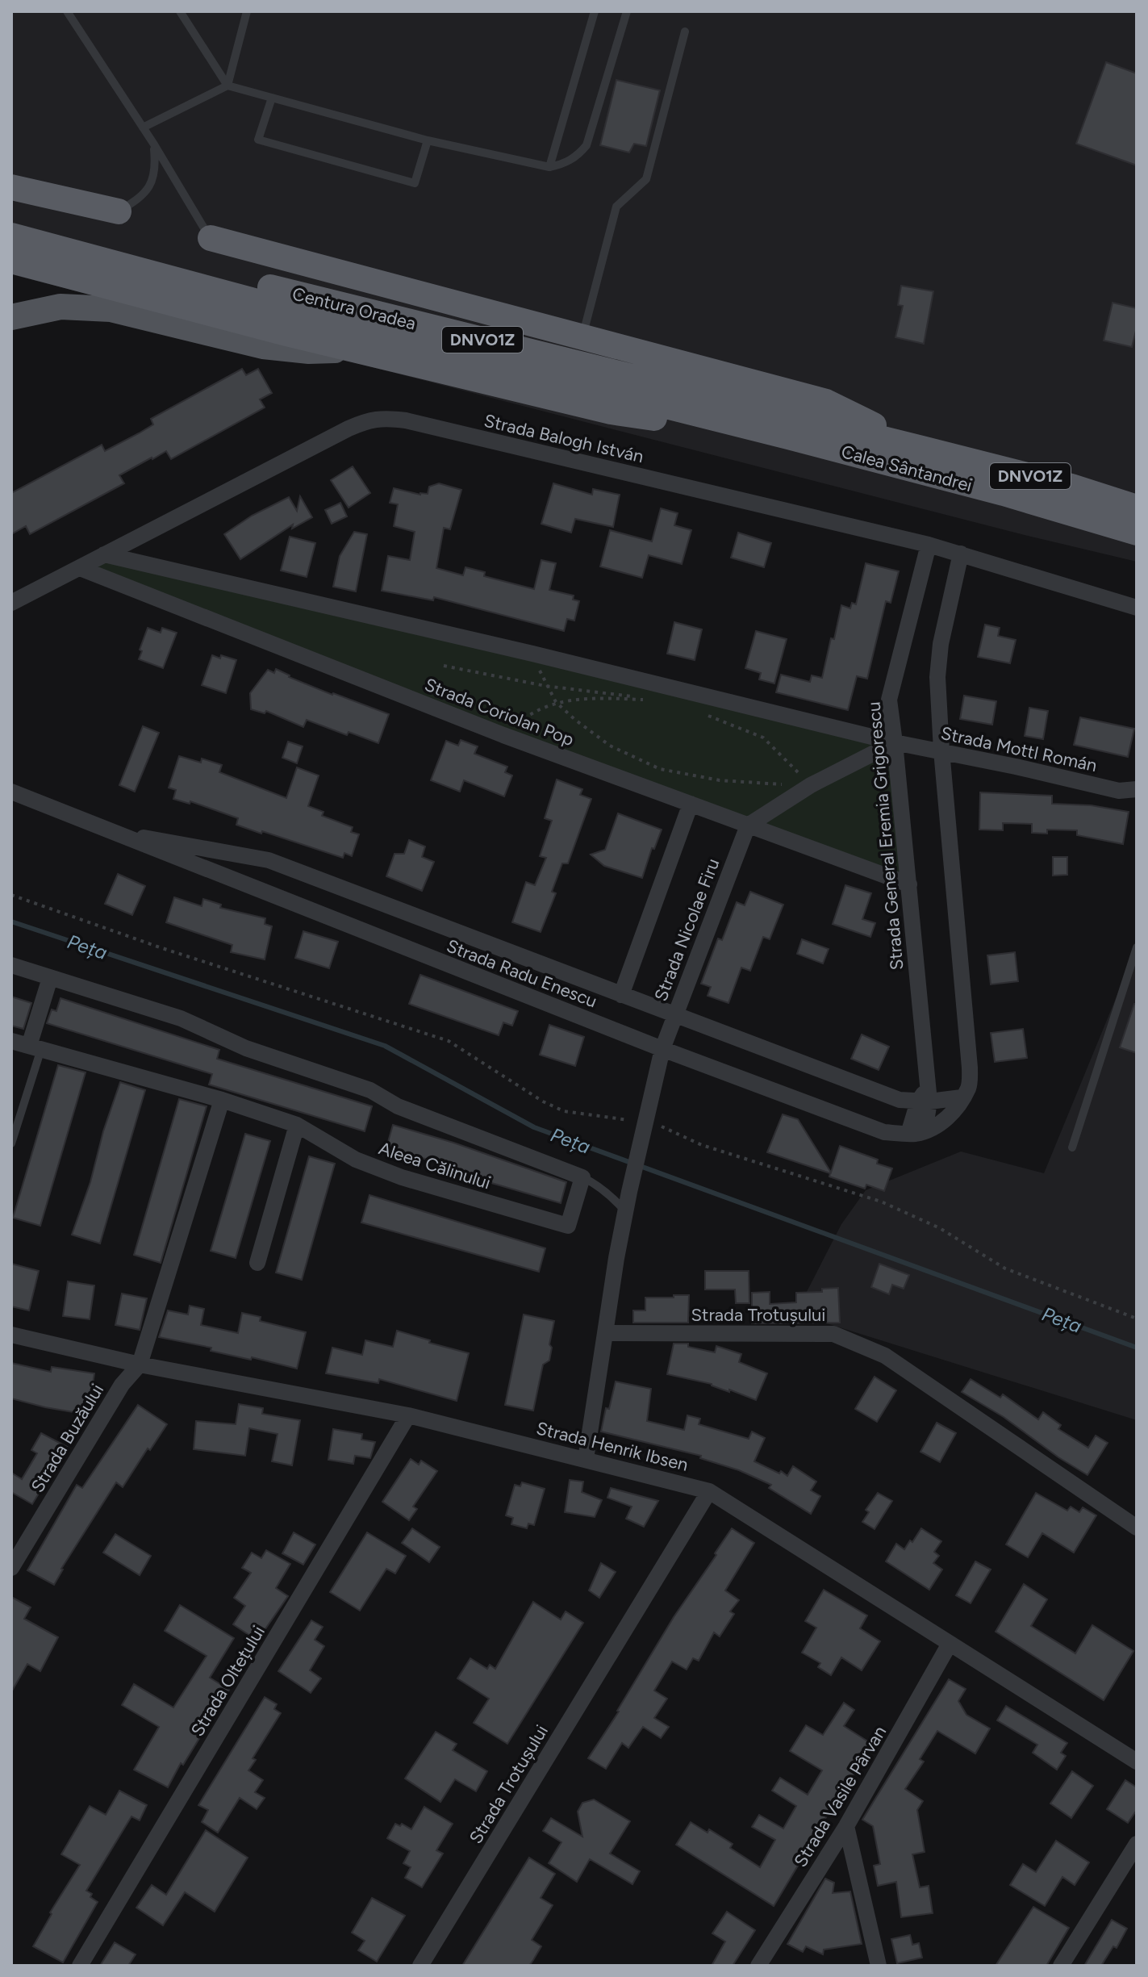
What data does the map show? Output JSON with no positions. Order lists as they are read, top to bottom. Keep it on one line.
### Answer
{"streets":{"highway":["Centura Oradea","DNVO1Z","Calea Sântandrei"],"street":["Strada Balogh István","Strada Coriolan Pop","Strada Mottl Román","Strada General Eremia Grigorescu","Strada Nicolae Firu","Strada Radu Enescu","Aleea Călinului","Strada Trotușului","Strada Buzăului","Strada Henrik Ibsen","Strada Oltețului","Strada Vasile Pârvan"]},"crossings":[["Centura Oradea","Calea Sântandrei"],["Strada Balogh István","Strada Coriolan Pop"],["Strada Balogh István","Strada General Eremia Grigorescu"],["Strada Coriolan Pop","Strada General Eremia Grigorescu"],["Strada Coriolan Pop","Strada Nicolae Firu"],["Strada Mottl Román","Strada General Eremia Grigorescu"],["Strada General Eremia Grigorescu","Strada Radu Enescu"],["Strada Nicolae Firu","Strada Radu Enescu"],["Strada Nicolae Firu","Strada Trotușului"],["Strada Trotușului","Strada Henrik Ibsen"],["Strada Buzăului","Strada Henrik Ibsen"],["Strada Henrik Ibsen","Strada Oltețului"],["Strada Henrik Ibsen","Strada Vasile Pârvan"]],"water":["Peța"]}
